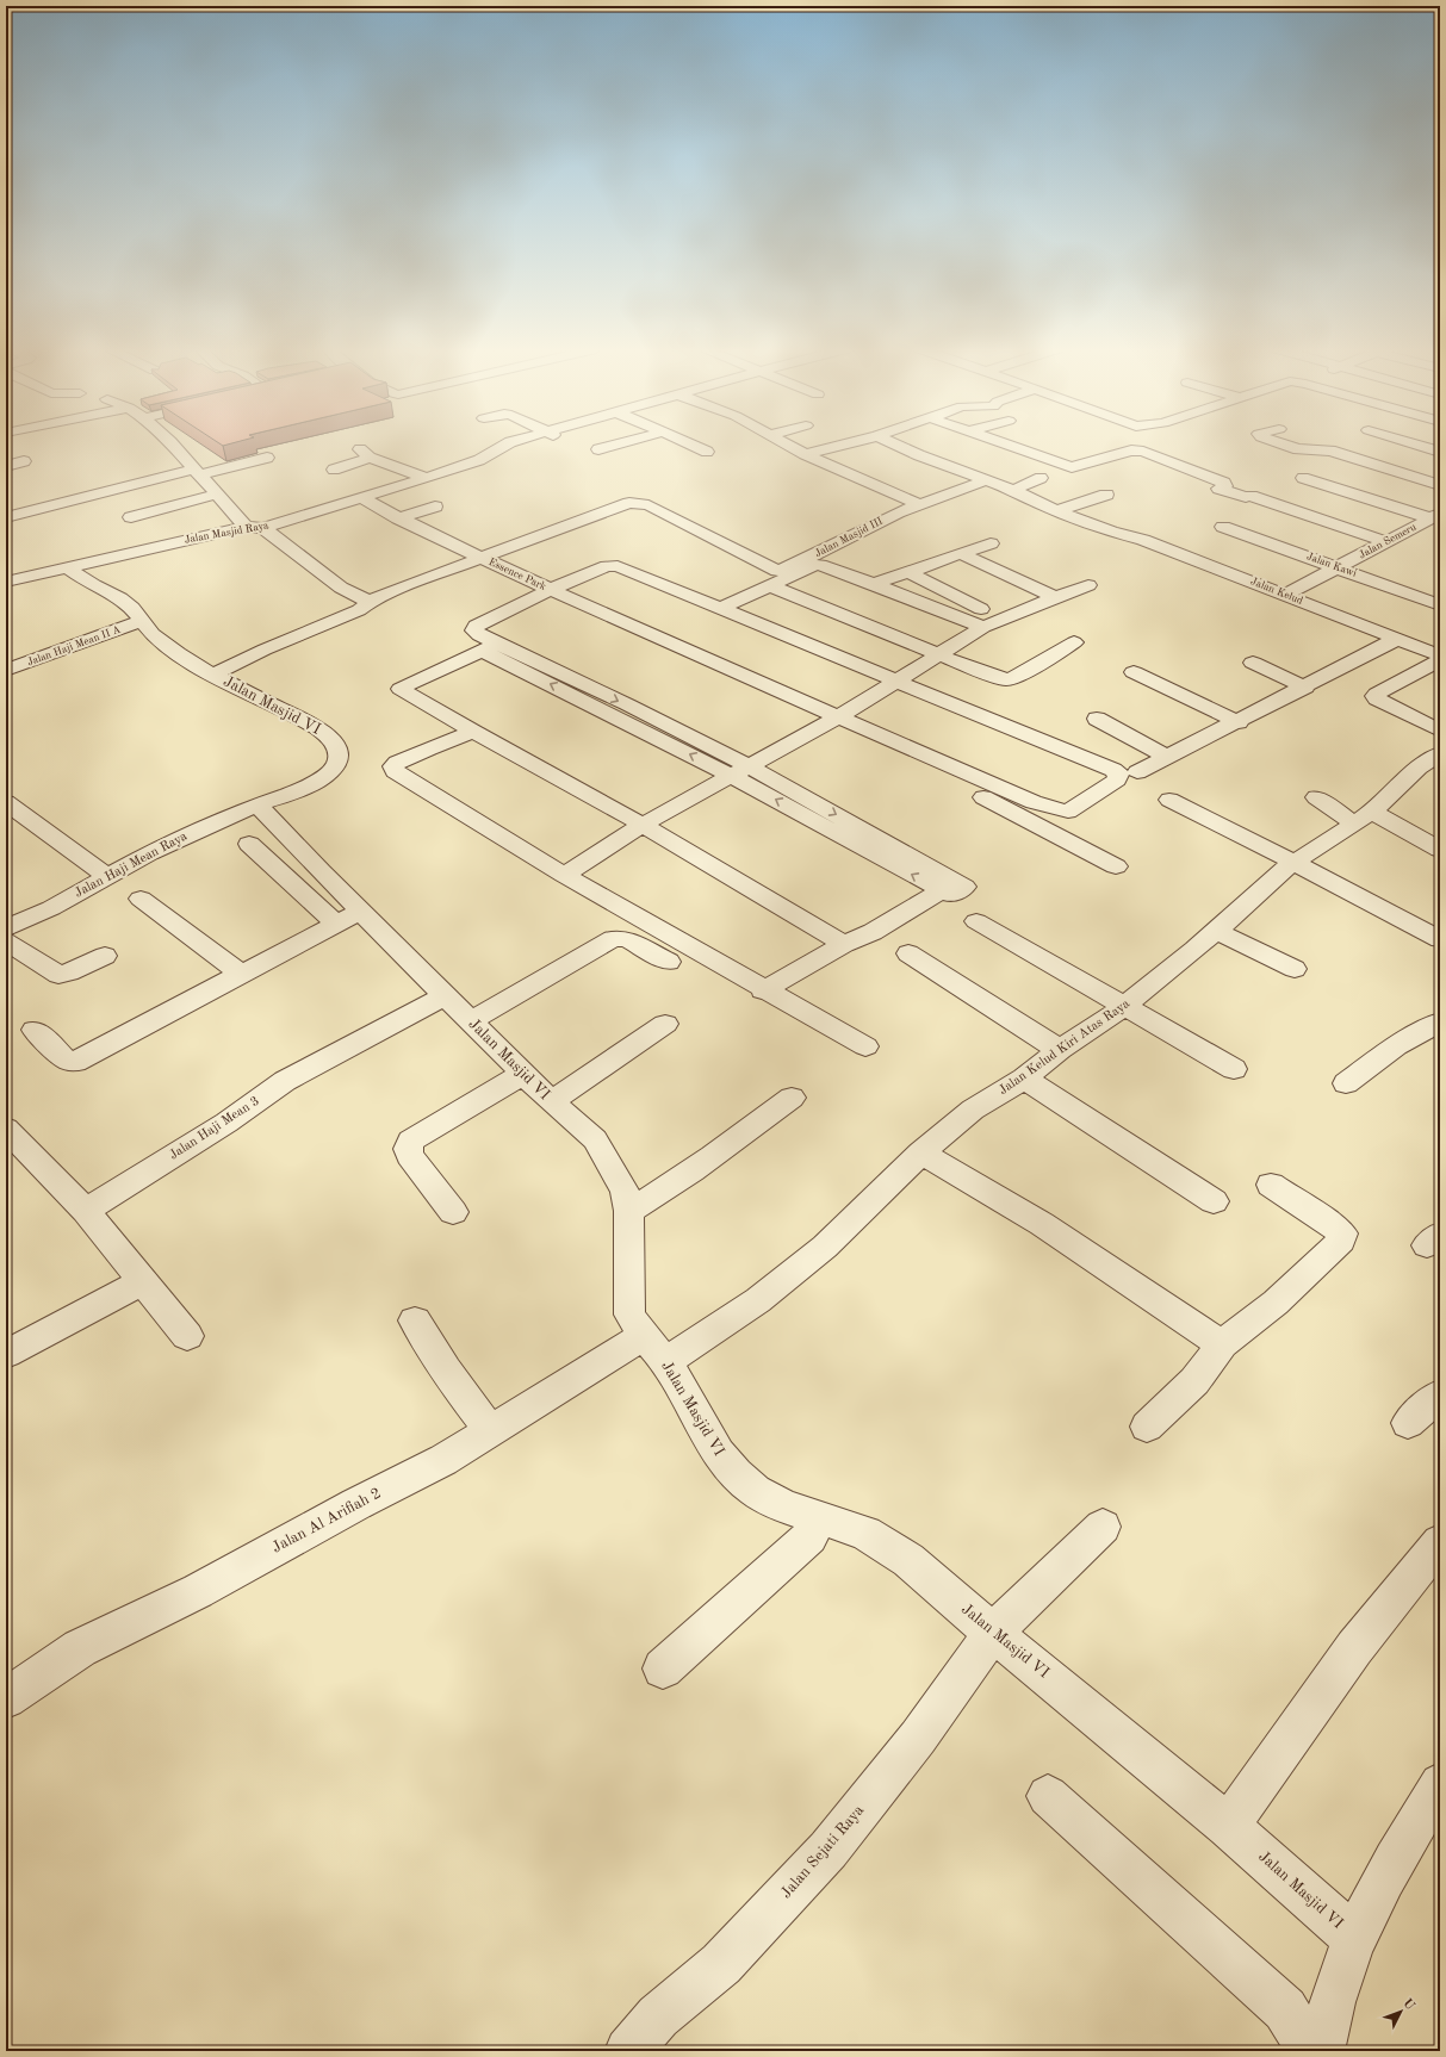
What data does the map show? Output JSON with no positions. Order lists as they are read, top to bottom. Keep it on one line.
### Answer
{"streets":{"street":["Jalan Masjid Raya","Jalan Masjid III","Jalan Semeru","Jalan Kawi","Essence Park","Jalan Kelud","Jalan Haji Mean II A","Jalan Masjid VI","Jalan Haji Mean Raya","Jalan Kelud Kiri Atas Raya","Jalan Haji Mean 3","Jalan Al Arifiah 2","Jalan Sejati Raya"]},"crossings":[["Jalan Masjid Raya","Essence Park"],["Jalan Masjid Raya","Jalan Masjid VI"],["Jalan Semeru","Jalan Kawi"],["Jalan Semeru","Jalan Kelud"],["Jalan Haji Mean II A","Jalan Masjid VI"],["Jalan Masjid VI","Jalan Haji Mean Raya"],["Jalan Masjid VI","Jalan Kelud Kiri Atas Raya"],["Jalan Masjid VI","Jalan Haji Mean 3"],["Jalan Masjid VI","Jalan Al Arifiah 2"],["Jalan Masjid VI","Jalan Sejati Raya"],["Jalan Kelud Kiri Atas Raya","Jalan Al Arifiah 2"]],"north":"top right"}
